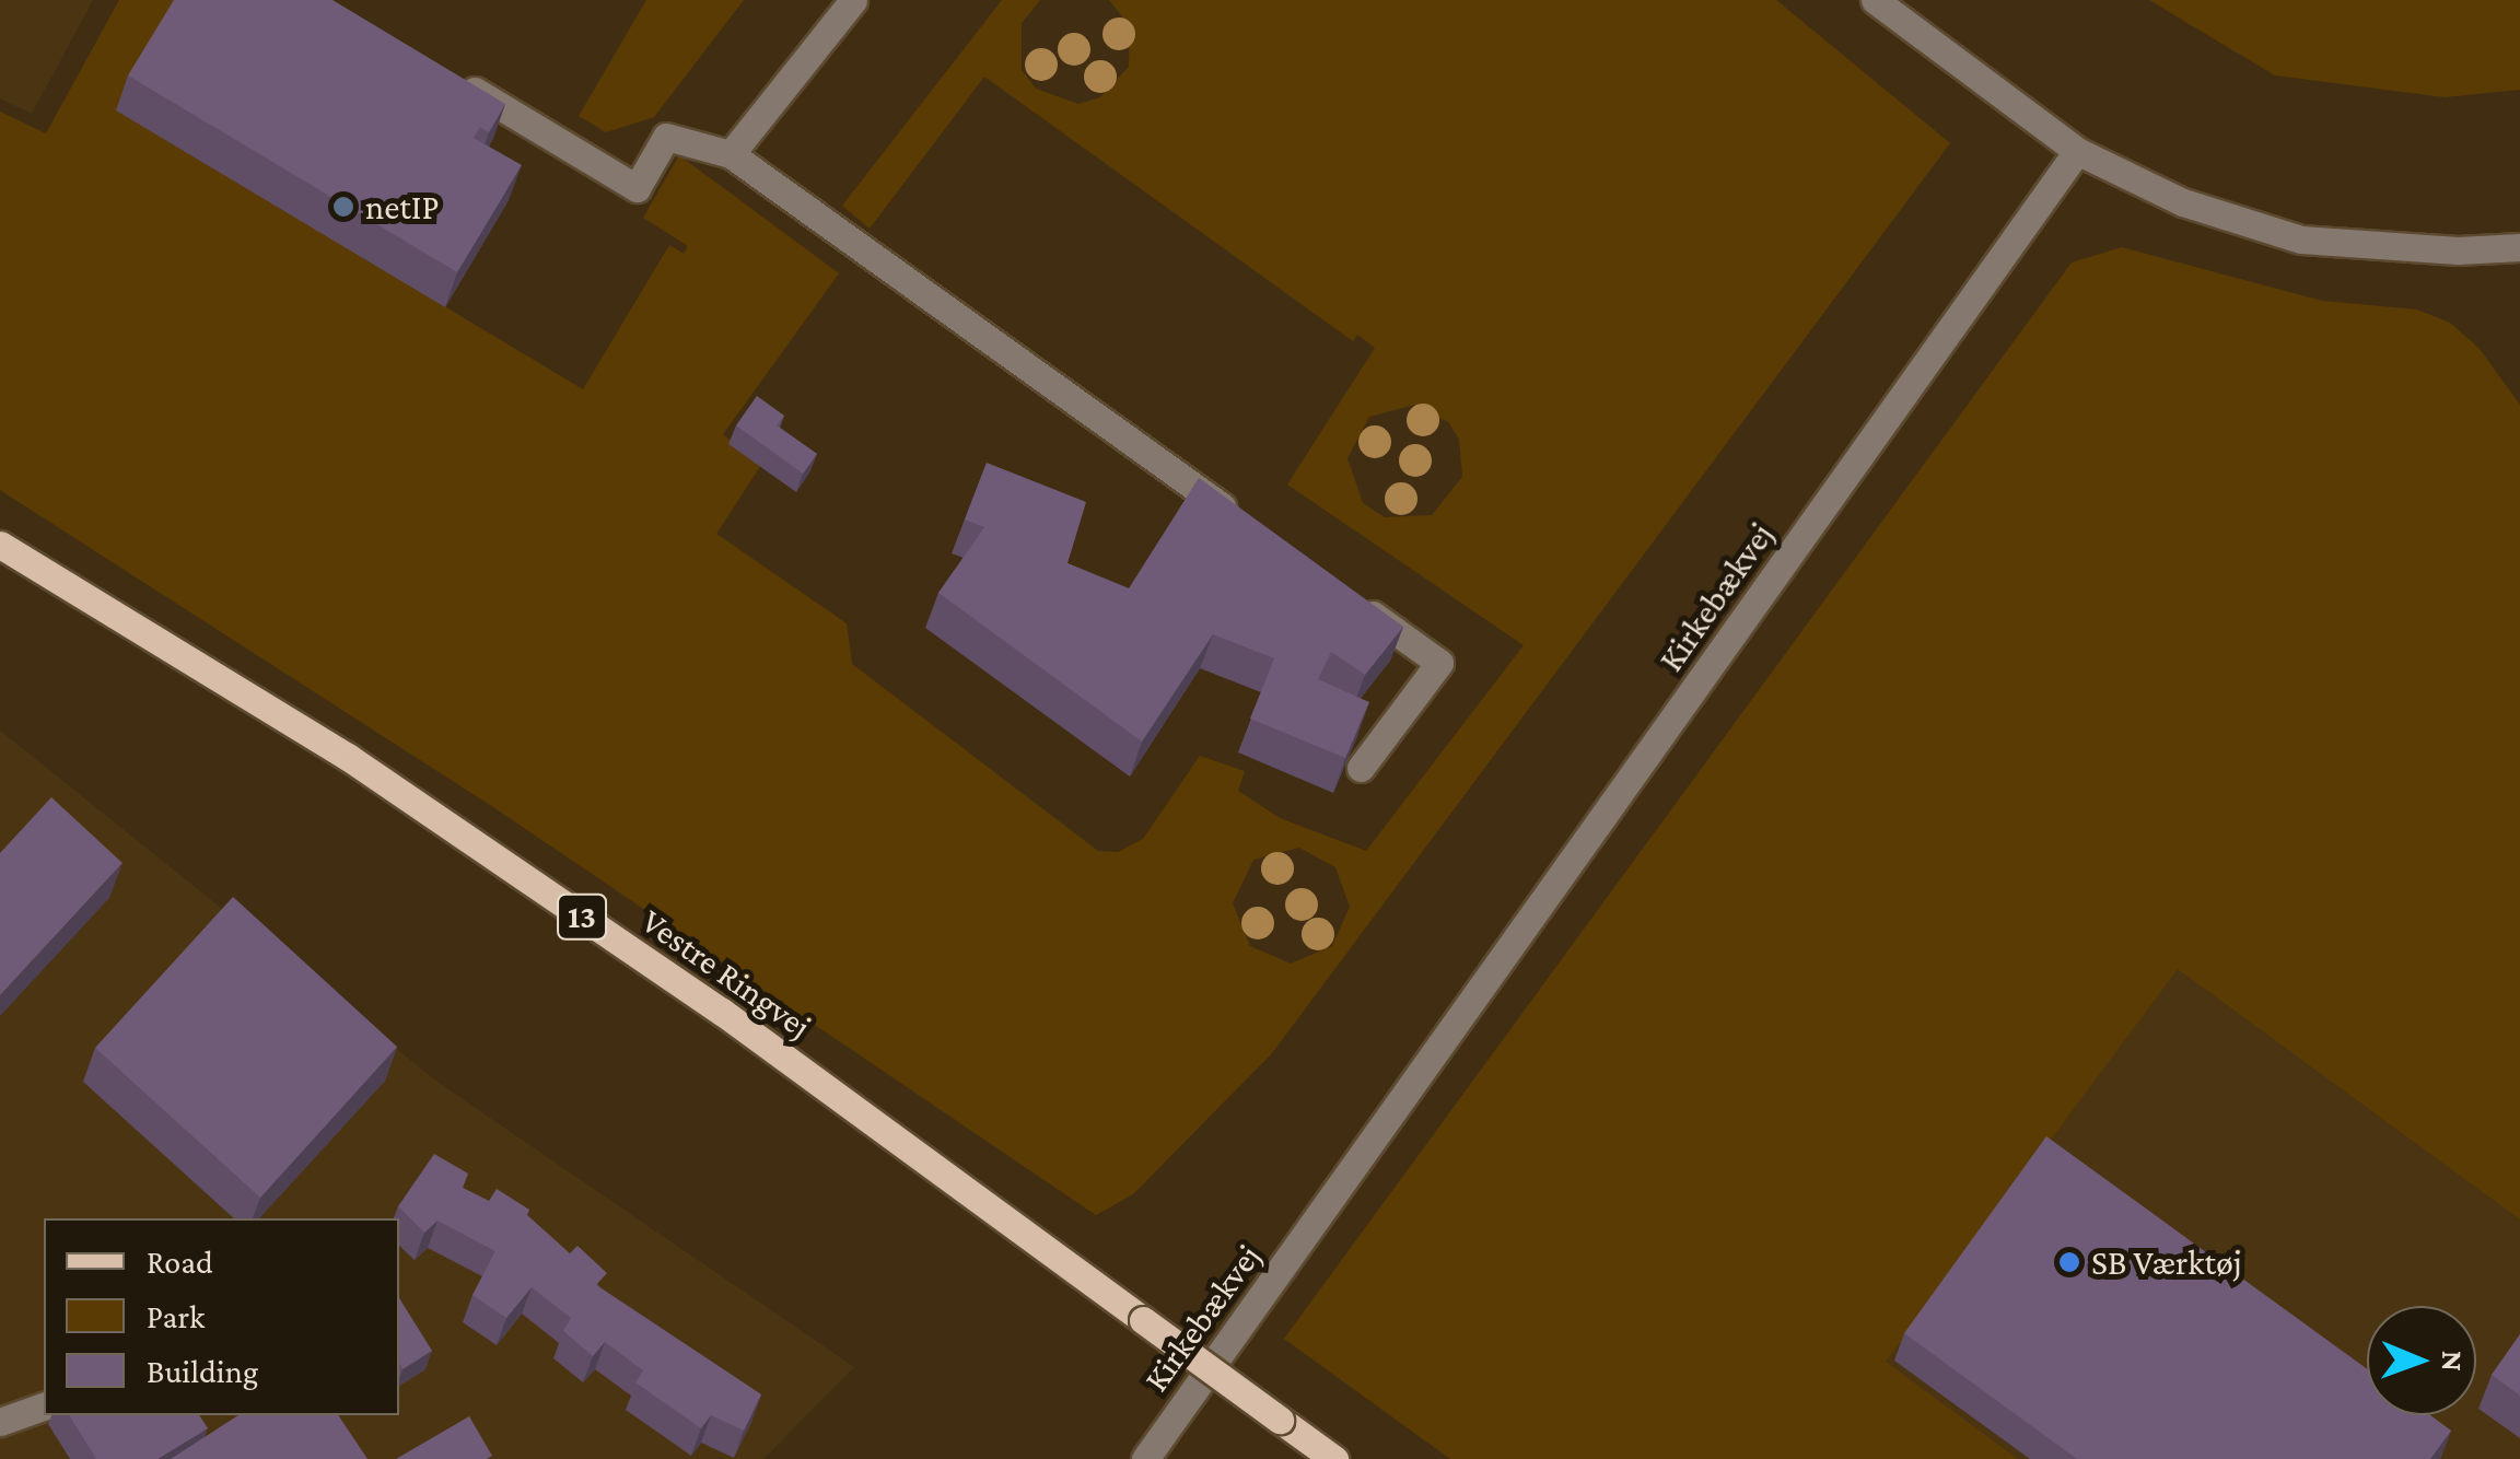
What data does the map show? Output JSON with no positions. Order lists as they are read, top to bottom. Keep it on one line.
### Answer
{"streets":{"main road":["13","Vestre Ringvej"],"street":["Kirkebækvej"]},"places":["netIP","SB Værktøj"],"legend":["Road","Park","Building"],"north":"right"}
